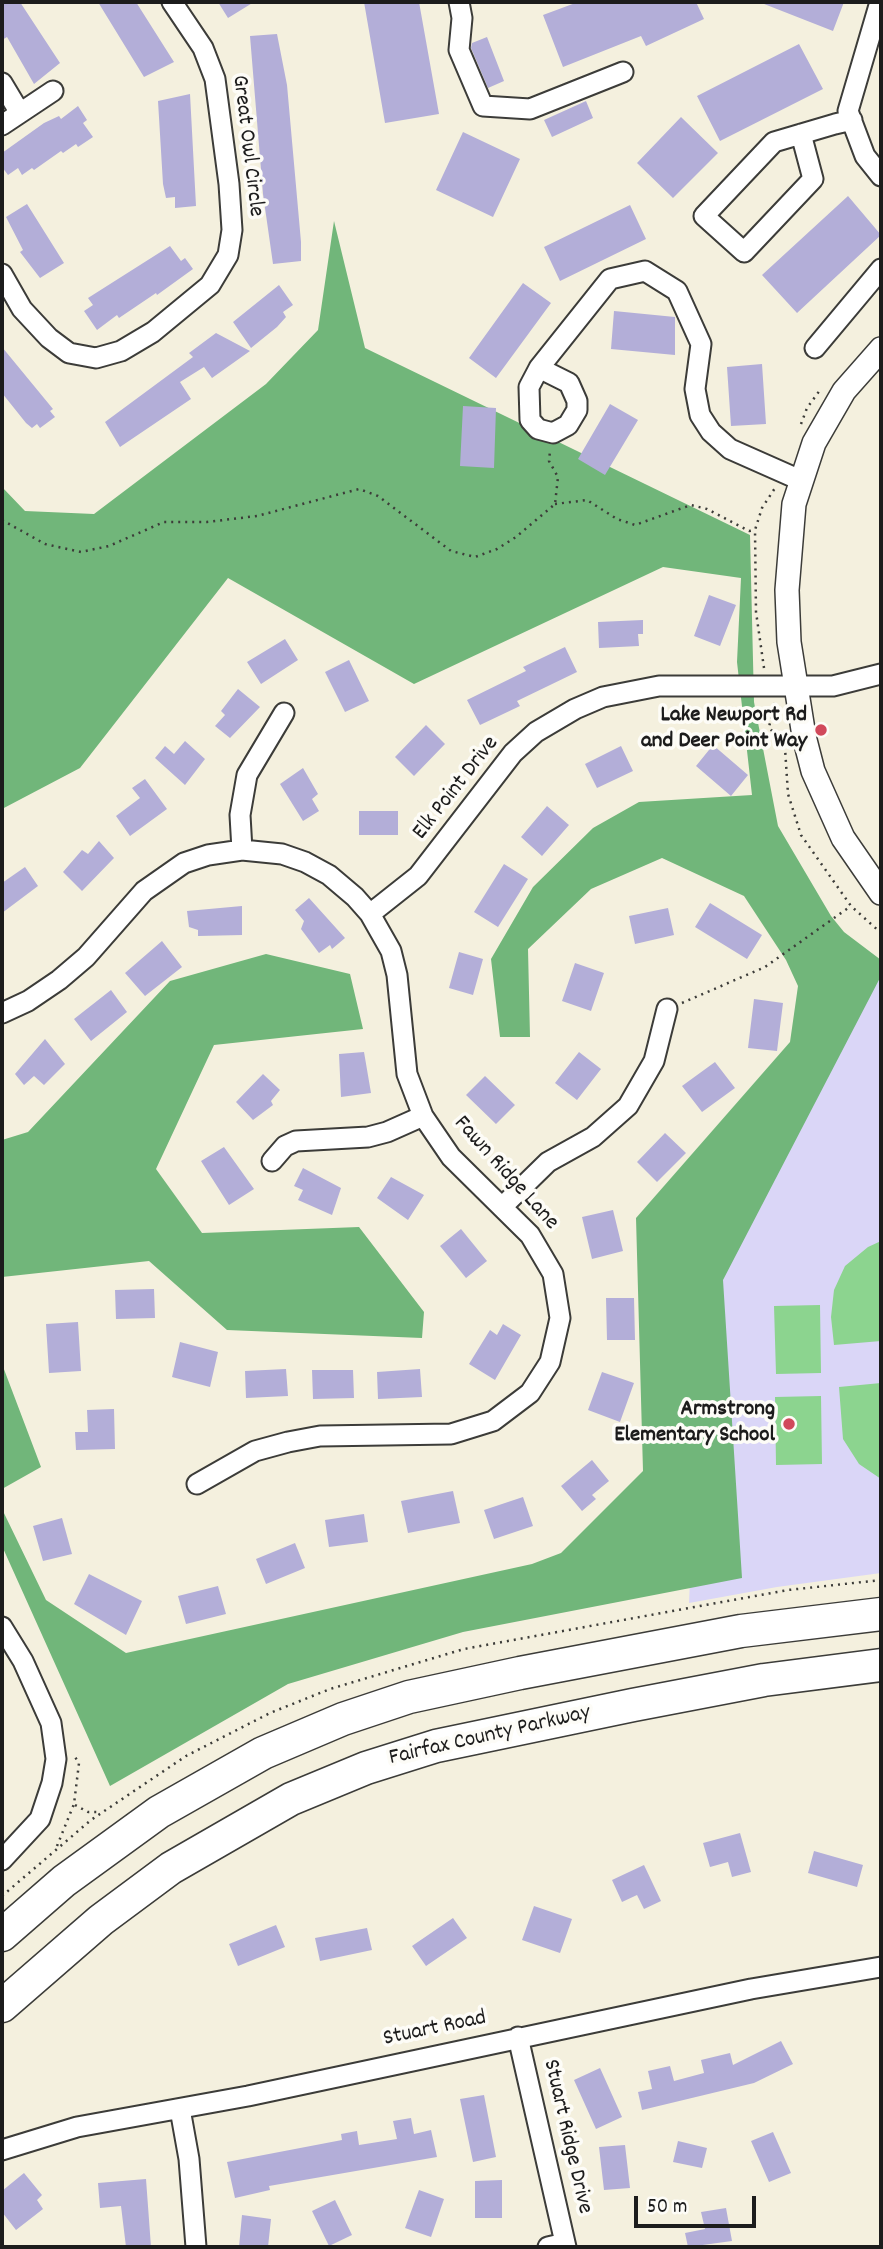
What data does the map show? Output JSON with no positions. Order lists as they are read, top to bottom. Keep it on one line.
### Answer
{"streets":{"highway":["Fairfax County Parkway"],"street":["Great Owl Circle","Elk Point Drive","Fawn Ridge Lane","Stuart Road","Stuart Ridge Drive"]},"crossings":[["Elk Point Drive","Fawn Ridge Lane"],["Stuart Road","Stuart Ridge Drive"]],"places":["Lake Newport Rd and Deer Point Way","Armstrong Elementary School"],"scale_bar":"50 m"}
